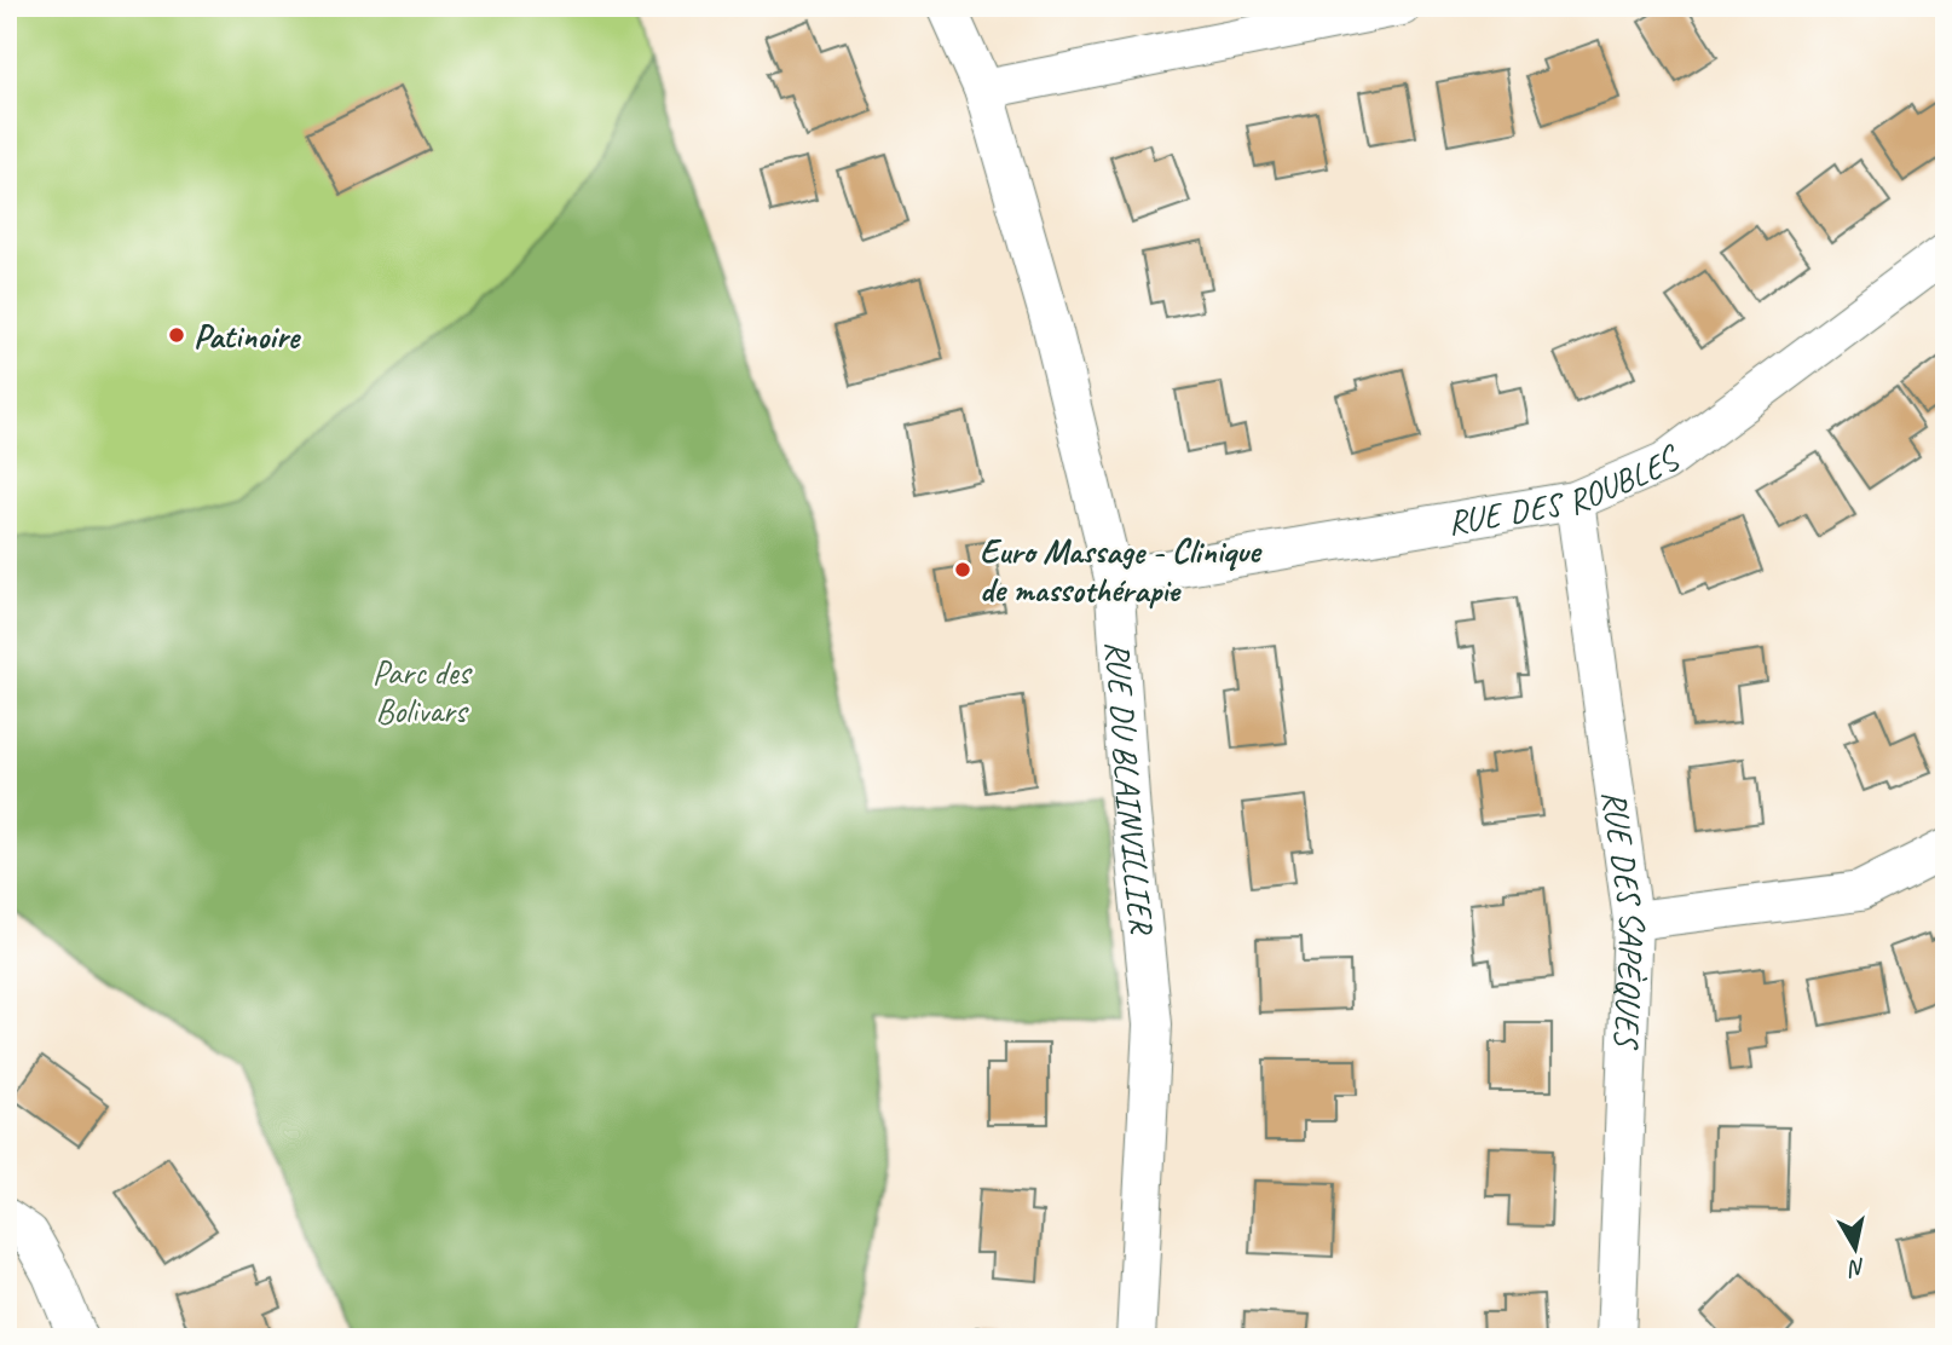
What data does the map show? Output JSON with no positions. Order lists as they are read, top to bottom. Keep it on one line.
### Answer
{"streets":{"street":["RUE DES ROUBLES","RUE DU BLAINVILLIER","RUE DES SAPÈQUES"]},"crossings":[["RUE DES ROUBLES","RUE DU BLAINVILLIER"],["RUE DES ROUBLES","RUE DES SAPÈQUES"]],"parks":["Parc des Bolivars"],"places":["Patinoire","Euro Massage - Clinique de massothérapie"],"north":"bottom"}
